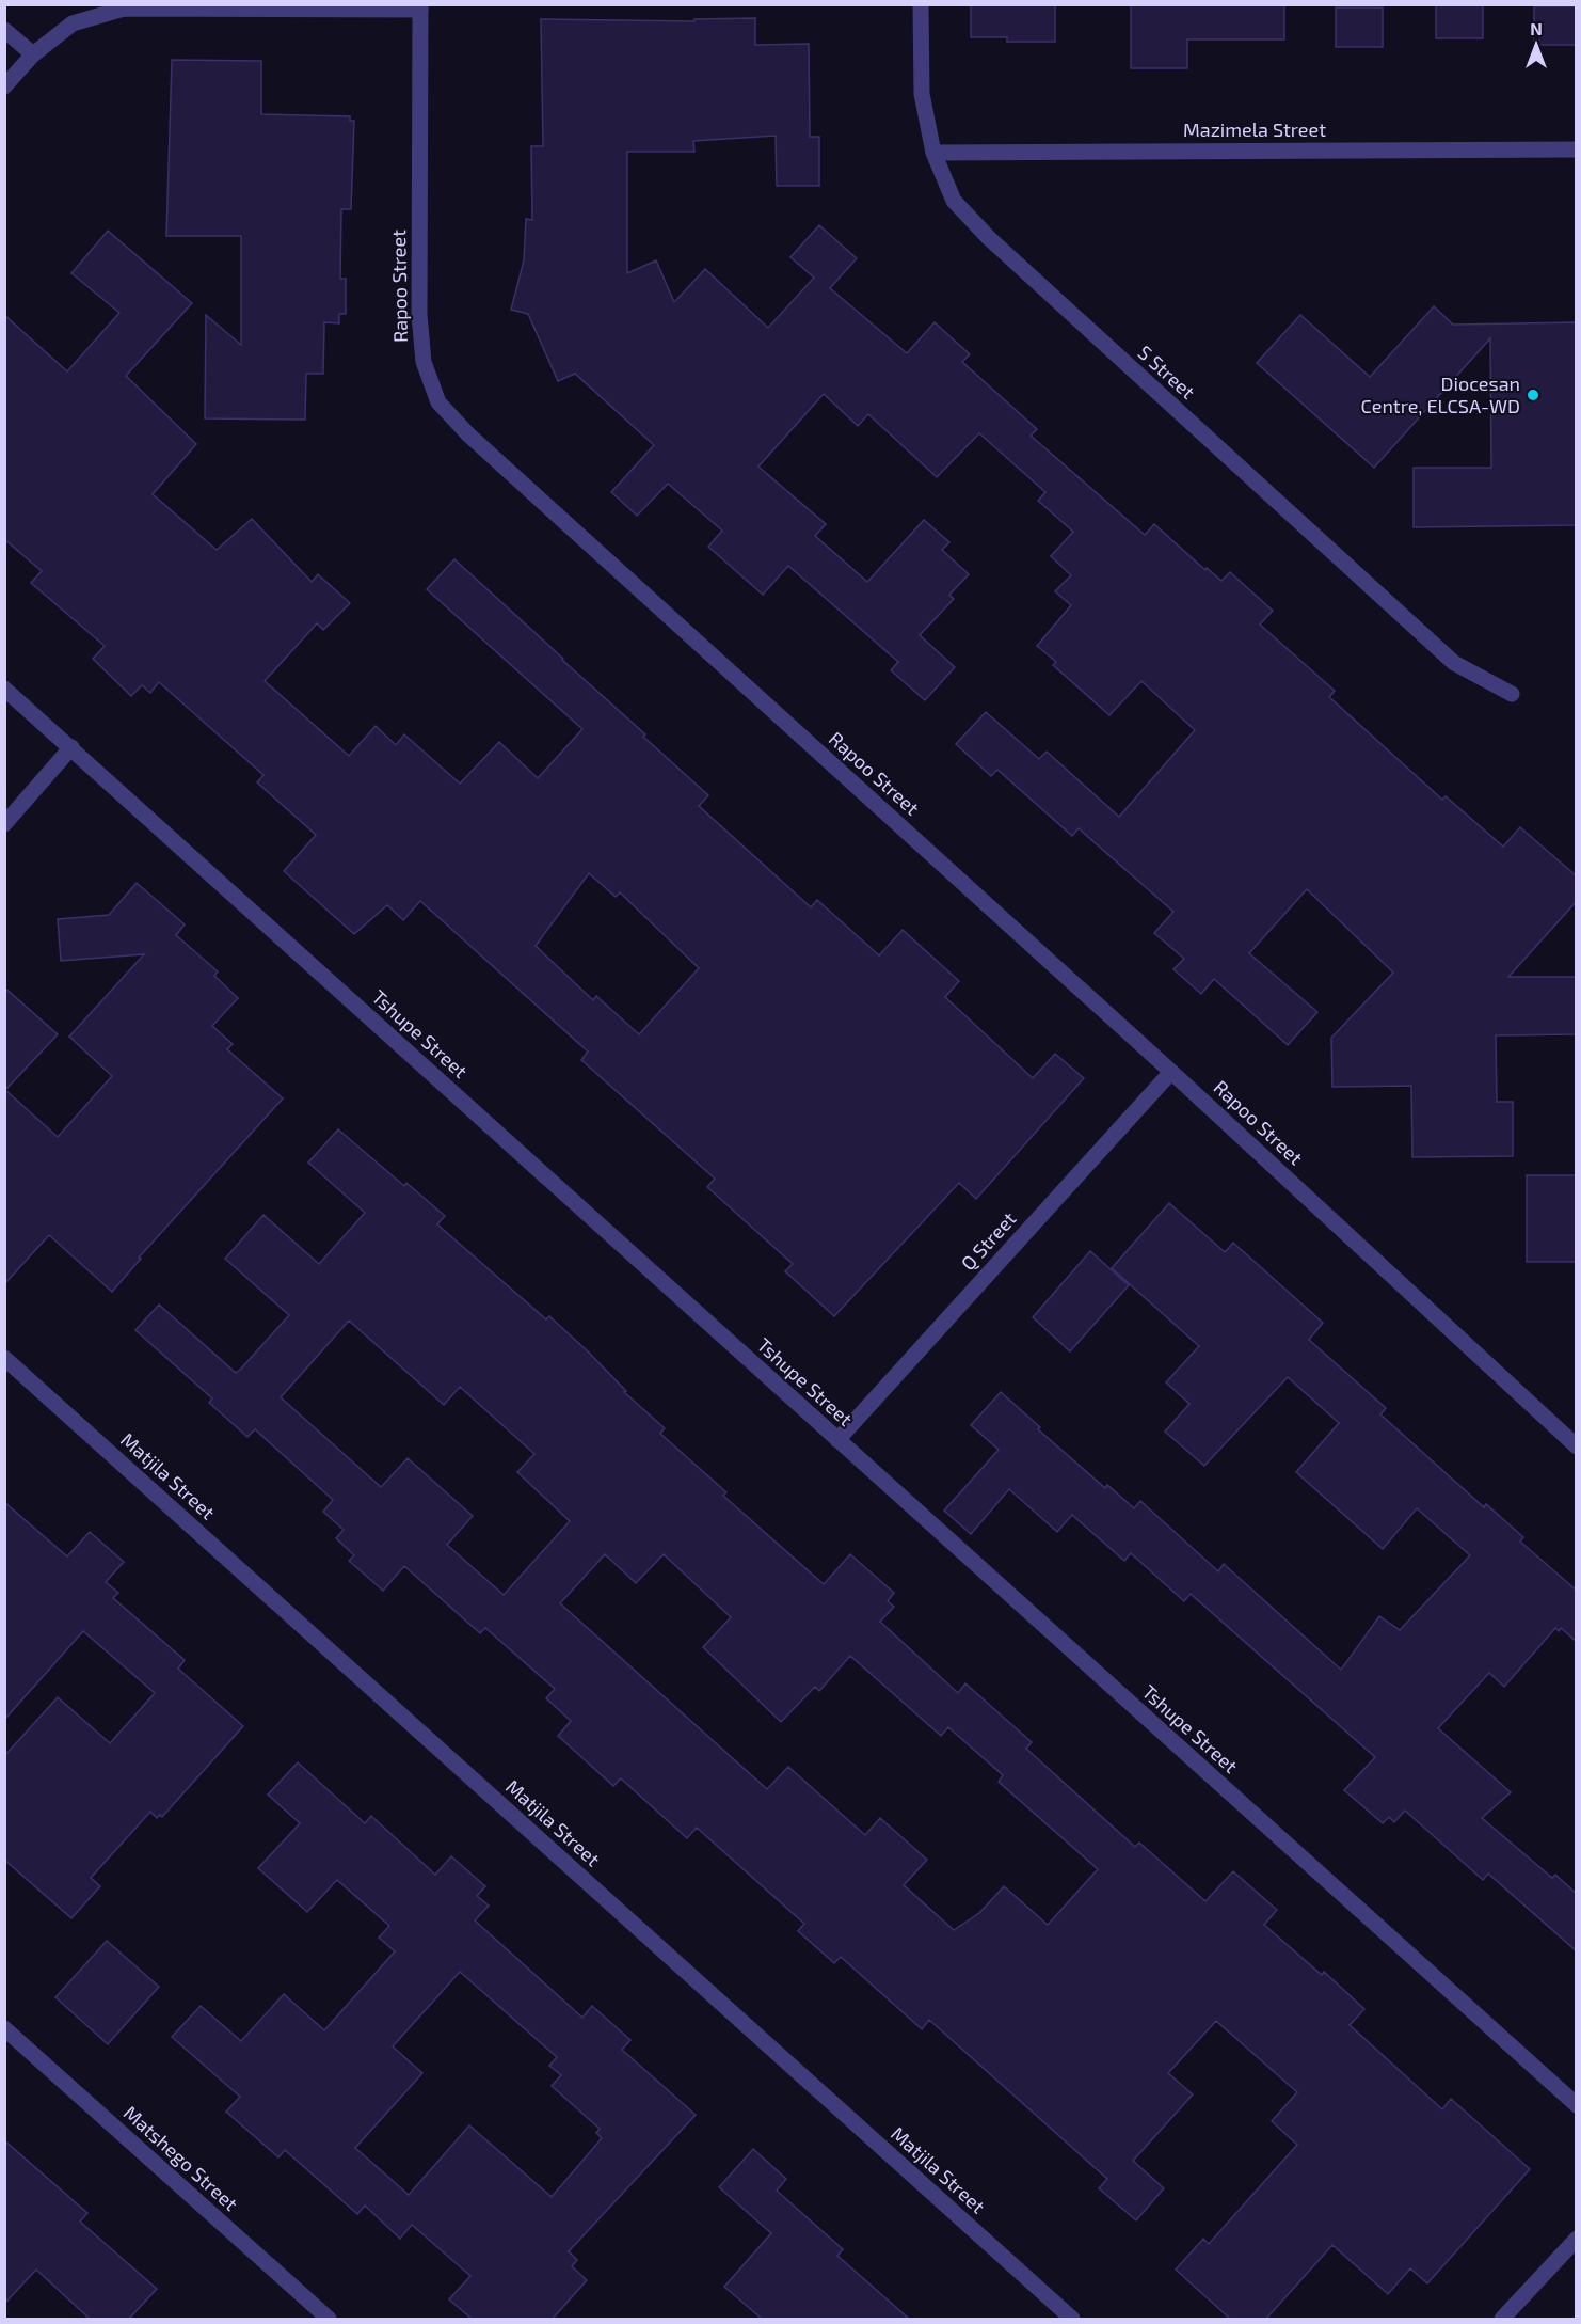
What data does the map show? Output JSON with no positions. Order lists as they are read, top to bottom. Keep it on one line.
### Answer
{"streets":{"street":["Mazimela Street","Rapoo Street","S Street","Tshupe Street","Q Street","Matjila Street","Matshego Street"]},"crossings":[["Mazimela Street","S Street"],["Rapoo Street","Q Street"],["Tshupe Street","Q Street"]],"places":["Diocesan Centre, ELCSA-WD"],"north":"top"}
